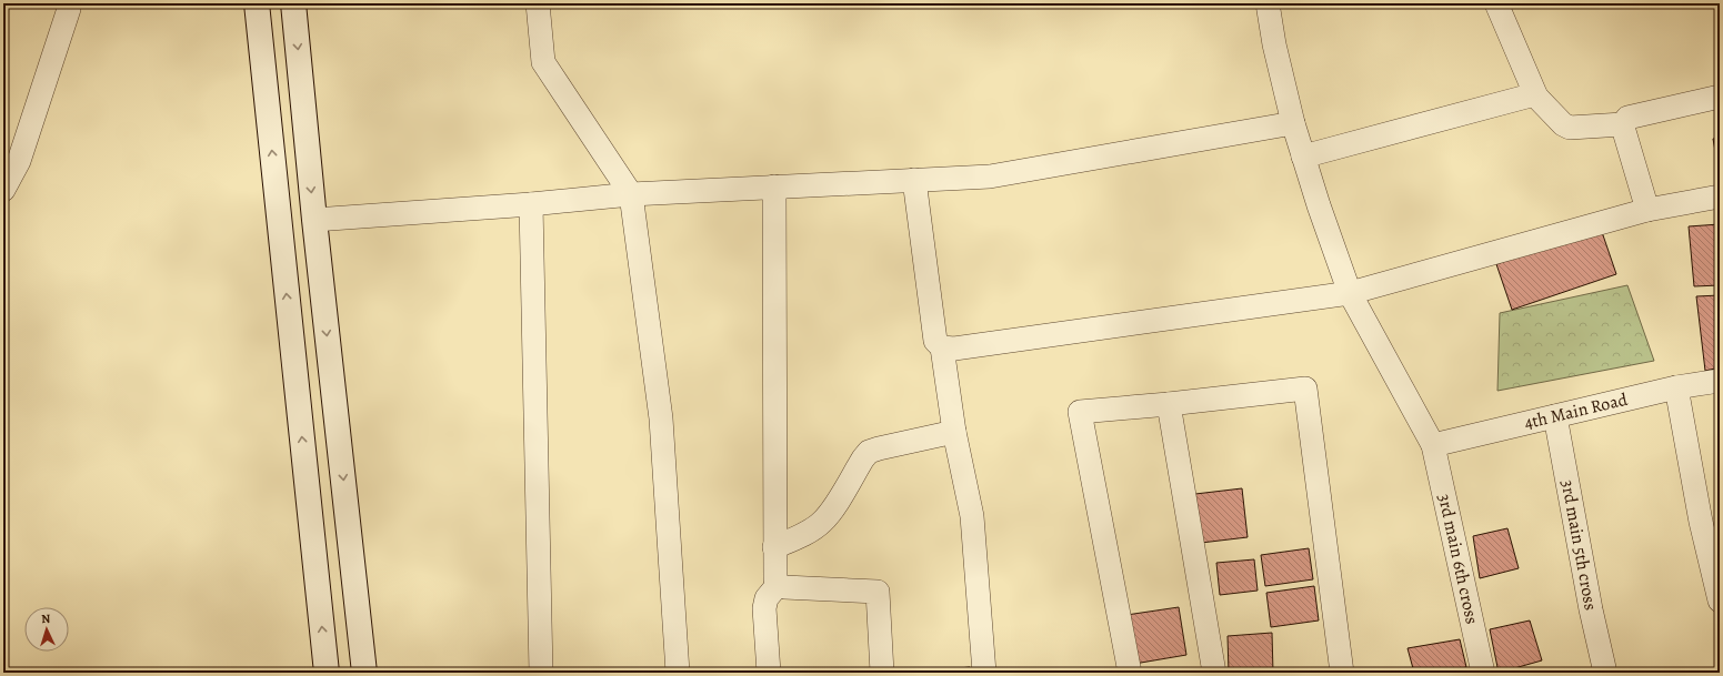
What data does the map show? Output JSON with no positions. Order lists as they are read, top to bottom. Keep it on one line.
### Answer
{"streets":{"street":["4th Main Road","3rd main 5th cross","3rd main 6th cross"]},"crossings":[["4th Main Road","3rd main 5th cross"],["4th Main Road","3rd main 6th cross"]],"north":"top"}
